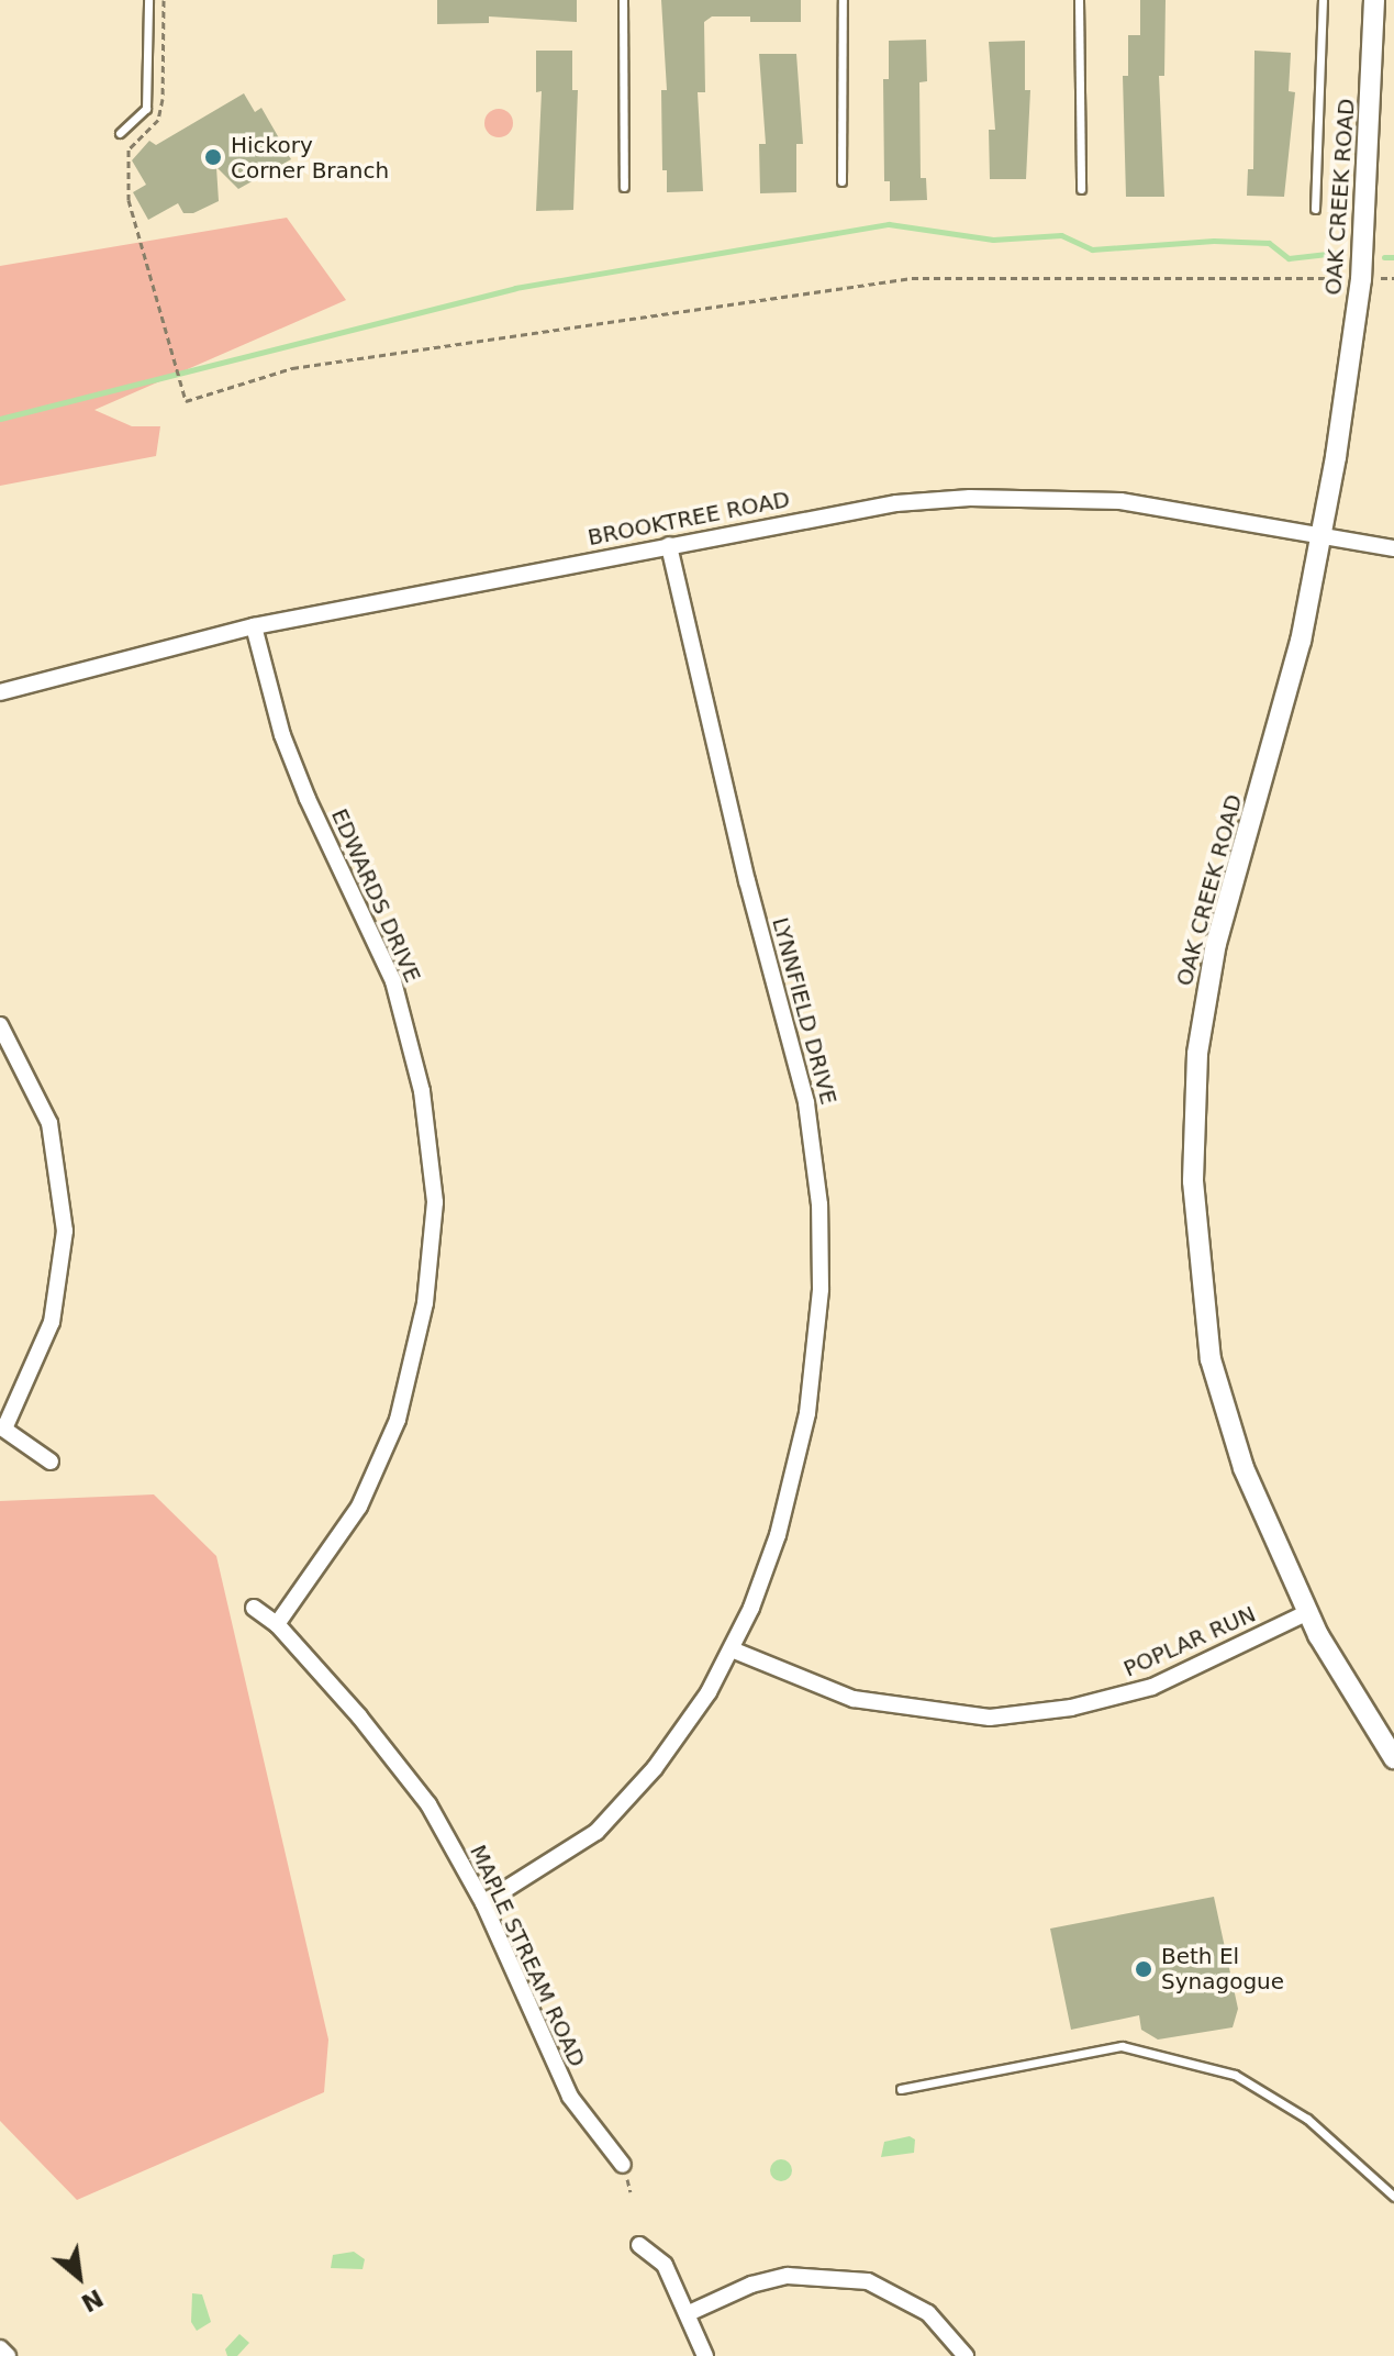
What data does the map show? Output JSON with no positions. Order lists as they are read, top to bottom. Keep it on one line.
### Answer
{"streets":{"street":["OAK CREEK ROAD","BROOKTREE ROAD","EDWARDS DRIVE","LYNNFIELD DRIVE","POPLAR RUN","MAPLE STREAM ROAD"]},"crossings":[["OAK CREEK ROAD","BROOKTREE ROAD"],["OAK CREEK ROAD","POPLAR RUN"],["BROOKTREE ROAD","EDWARDS DRIVE"],["BROOKTREE ROAD","LYNNFIELD DRIVE"],["EDWARDS DRIVE","MAPLE STREAM ROAD"],["LYNNFIELD DRIVE","POPLAR RUN"],["LYNNFIELD DRIVE","MAPLE STREAM ROAD"]],"places":["Hickory Corner Branch","Beth El Synagogue"],"north":"bottom right"}
